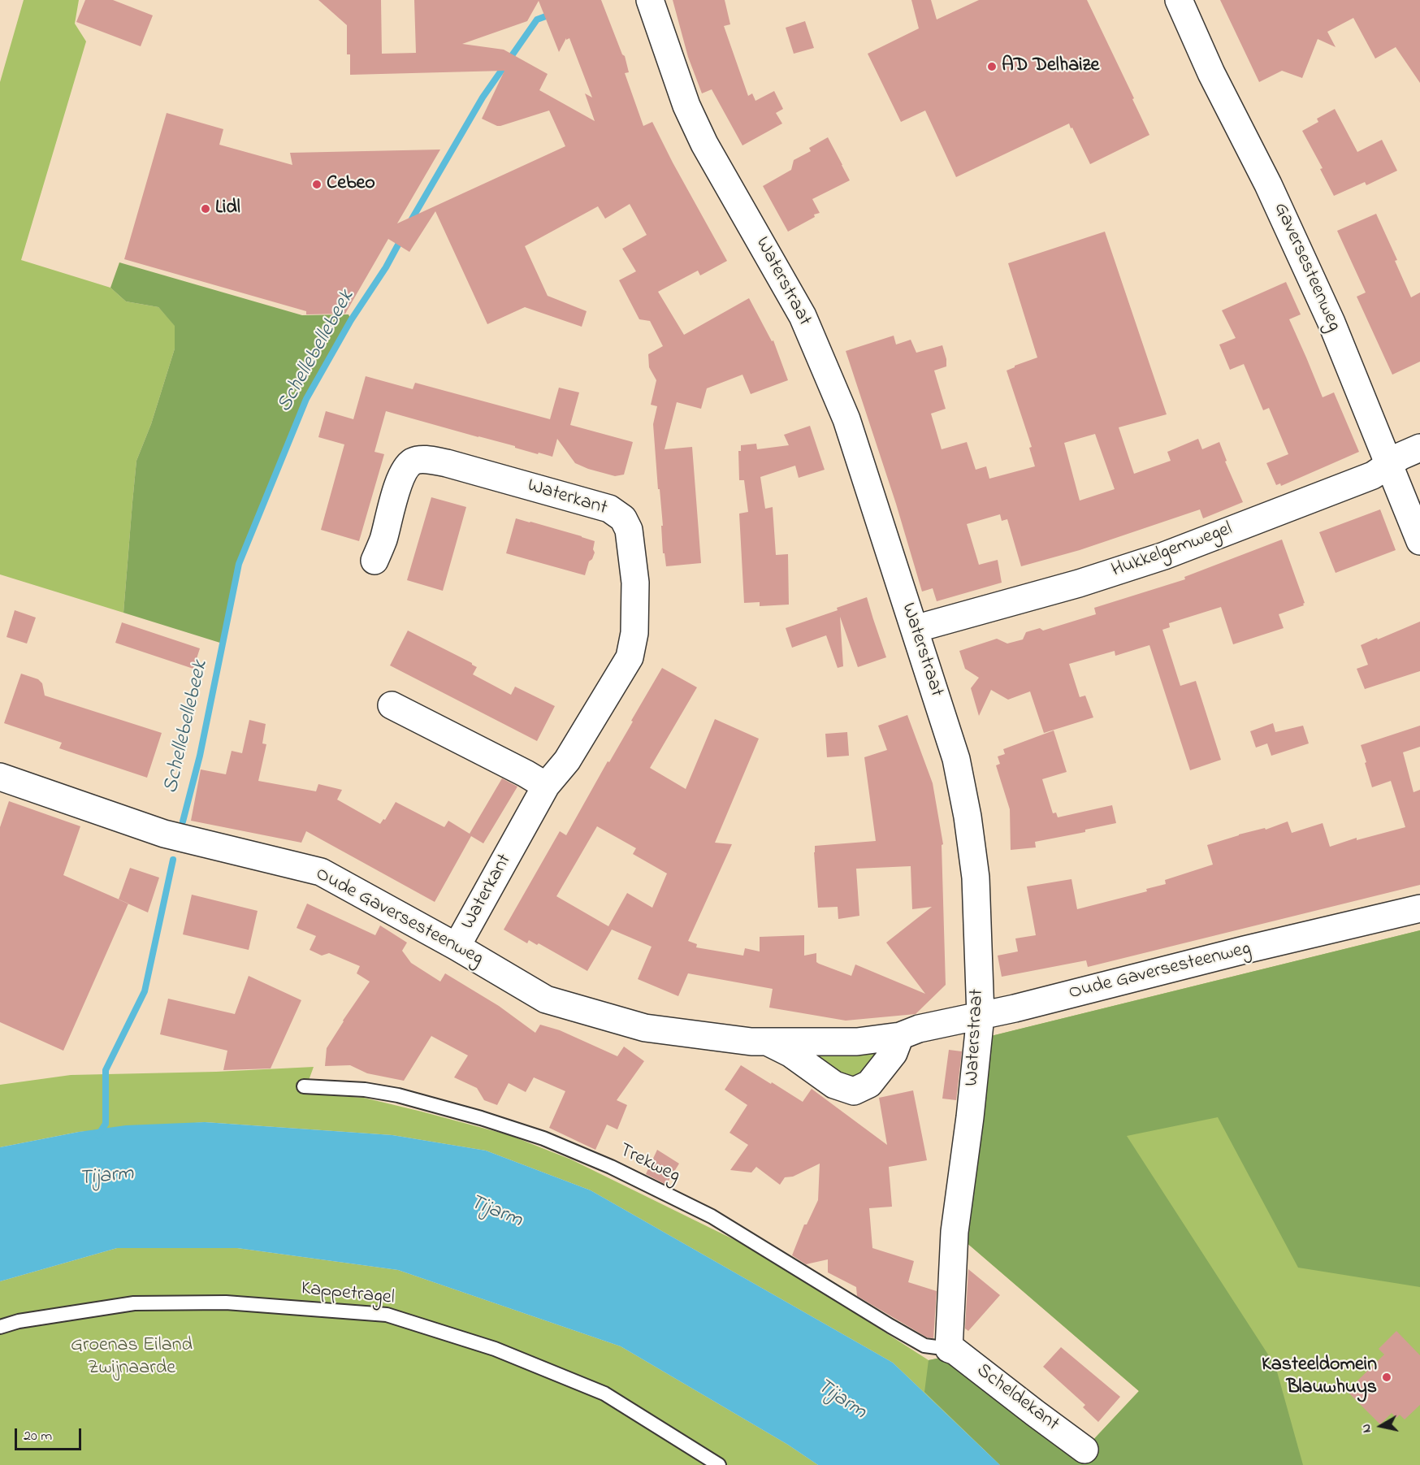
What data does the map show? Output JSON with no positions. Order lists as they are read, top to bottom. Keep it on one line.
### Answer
{"streets":{"street":["Gaversesteenweg","Waterstraat","Waterkant","Hukkelgemwegel","Oude Gaversesteenweg","Scheldekant"],"lane":["Trekweg","Kappetragel"]},"crossings":[["Gaversesteenweg","Hukkelgemwegel"],["Waterstraat","Hukkelgemwegel"],["Waterstraat","Oude Gaversesteenweg"],["Waterstraat","Trekweg"],["Waterstraat","Scheldekant"],["Waterkant","Oude Gaversesteenweg"],["Trekweg","Scheldekant"]],"water":["Schellebellebeek","Tijarm"],"parks":["Groenas Eiland Zwijnaarde"],"places":["AD Delhaize","Cebeo","Lidl","Kasteeldomein Blauwhuys"],"scale_bar":"20 m","north":"left"}
